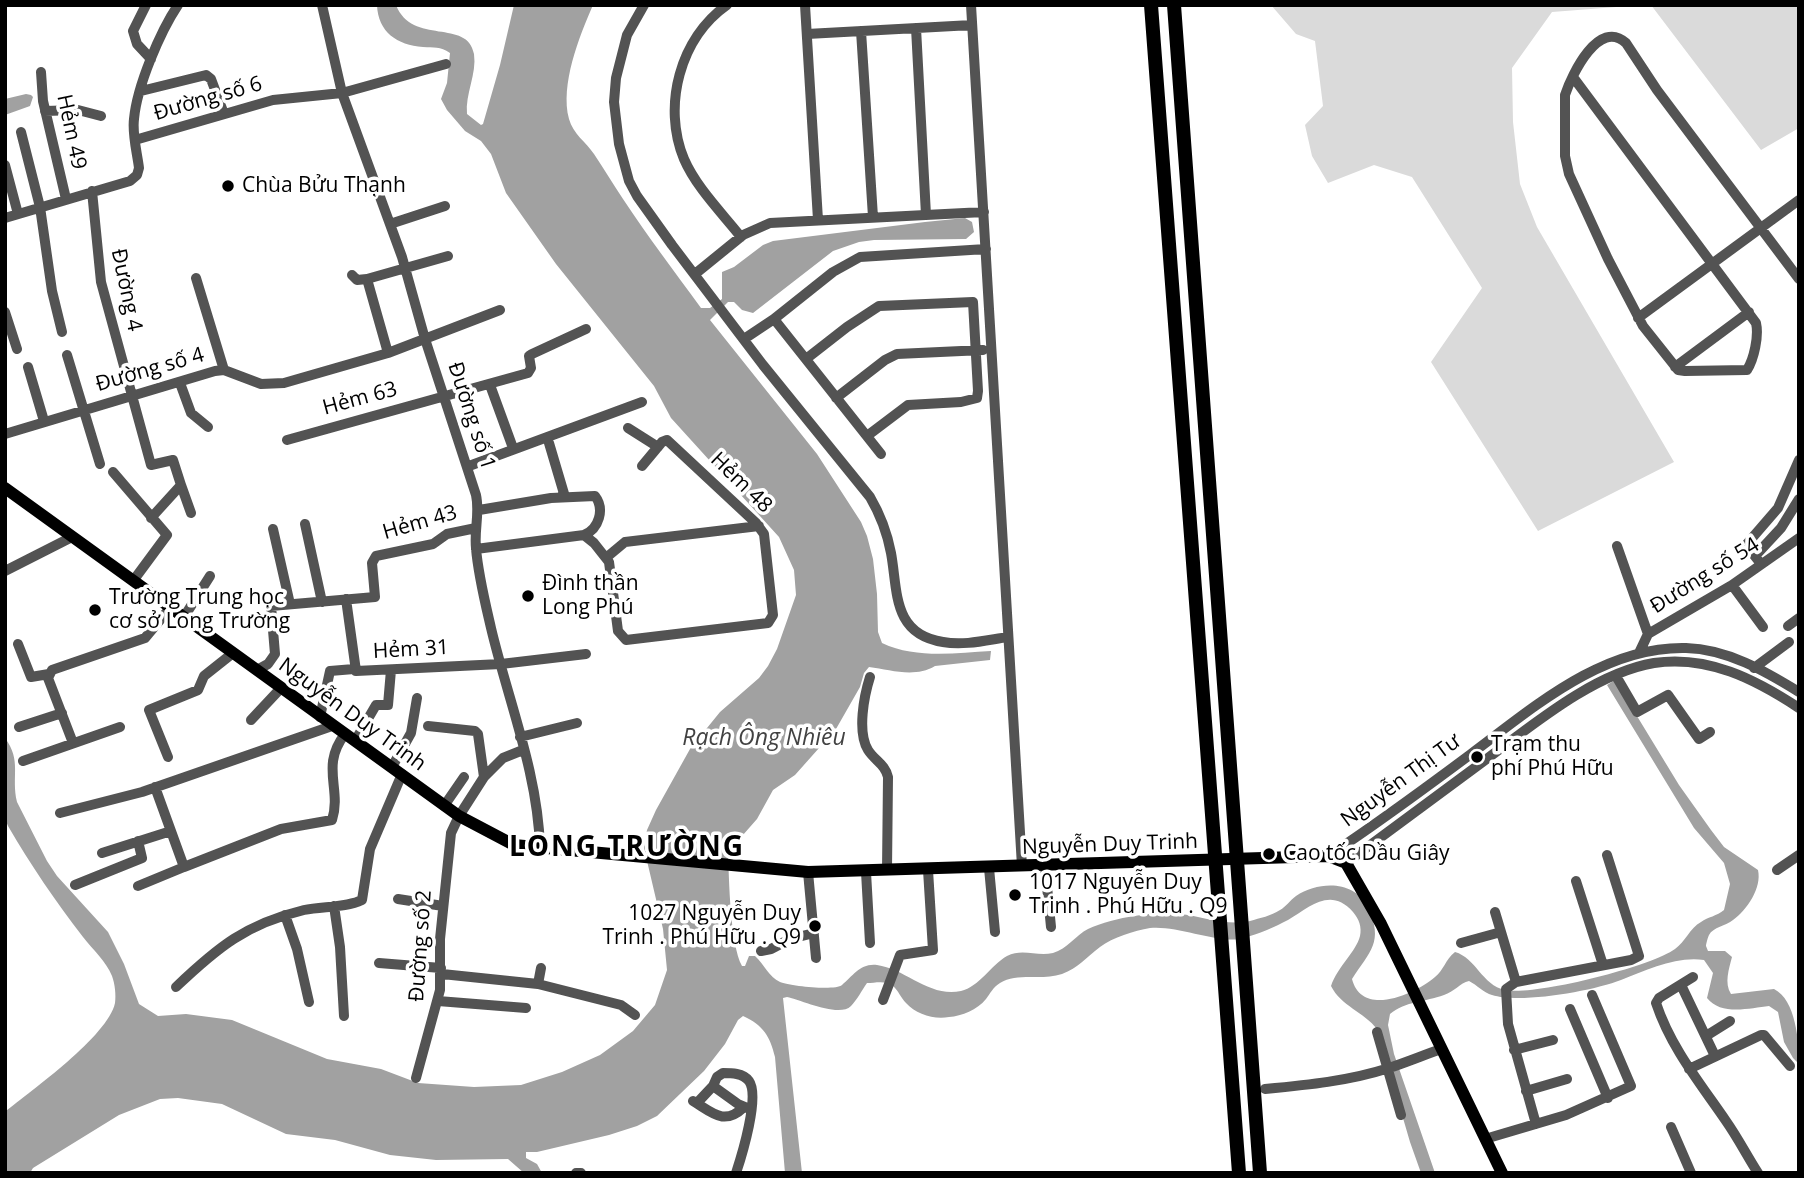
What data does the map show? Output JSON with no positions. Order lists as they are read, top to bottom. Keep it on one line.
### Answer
{"streets":{"main road":["Nguyễn Duy Trinh"],"street":["Đường số 6","Hẻm 49","Đường 4","Đường số 4","Hẻm 63","Đường số 1","Hẻm 48","Hẻm 43","Đường số 54","Hẻm 31","Nguyễn Thị Tư","Đường số 2"]},"crossings":[["Đường số 6","Hẻm 49"],["Đường số 6","Đường 4"],["Đường số 6","Đường số 1"],["Đường 4","Đường số 4"],["Đường số 4","Đường số 1"],["Hẻm 63","Đường số 1"],["Đường số 1","Hẻm 43"],["Đường số 1","Hẻm 31"],["Đường số 1","Nguyễn Duy Trinh"],["Đường số 1","Đường số 2"],["Hẻm 43","Hẻm 31"],["Đường số 54","Nguyễn Thị Tư"],["Nguyễn Duy Trinh","Nguyễn Thị Tư"],["Nguyễn Duy Trinh","Đường số 2"]],"districts":["LONG TRƯỜNG"],"water":["Rạch Ông Nhiêu"],"places":["Chùa Bửu Thạnh","Đình thần Long Phú","Trường Trung học cơ sở Long Trường","Trạm thu phí Phú Hữu","Cao tốc Dầu Giây","1017 Nguyễn Duy Trinh . Phú Hữu . Q9","1027 Nguyễn Duy Trinh . Phú Hữu . Q9"]}
